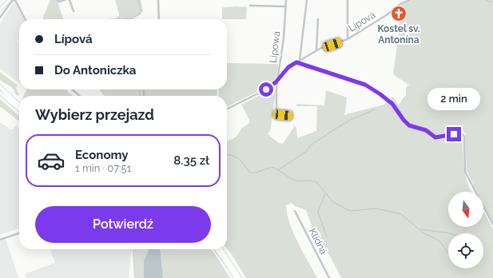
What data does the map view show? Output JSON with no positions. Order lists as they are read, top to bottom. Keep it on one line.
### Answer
{"streets":{"street":["Lípová","Lipowa","Klidná"]},"crossings":[["Lípová","Lipowa"]],"places":{"church":["Kostel sv. Antonína"]},"north":"bottom","page":{"banner":["Lípová","Do Antoniczka"],"bubble":"2 min","heading":"Wybierz przejazd","list":[{"name":"Economy","note":"1 min · 07:51","value":"8.35 zł"}],"buttons":"Potwierdź"}}
